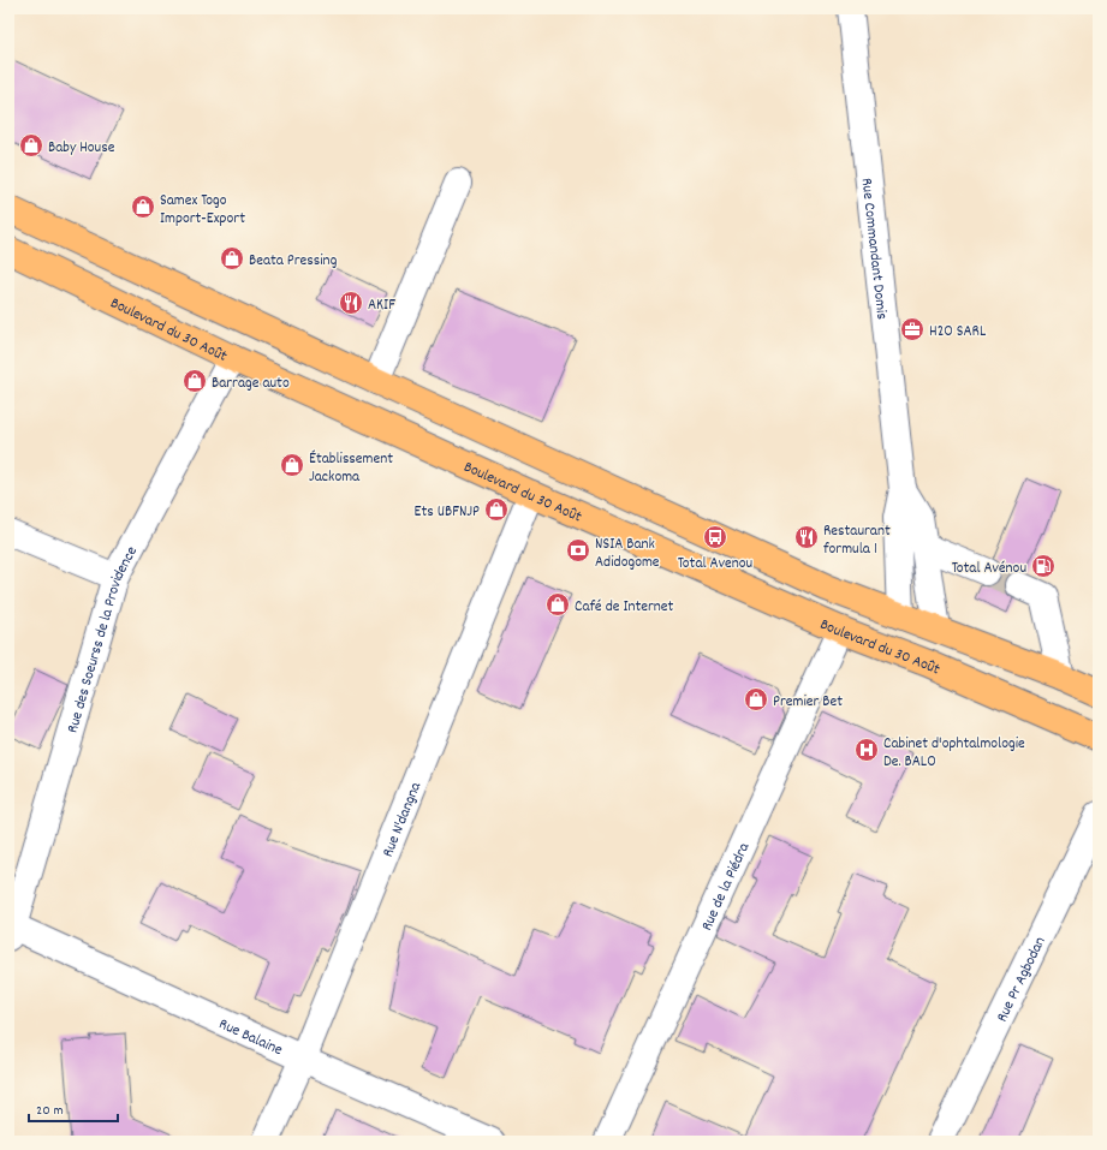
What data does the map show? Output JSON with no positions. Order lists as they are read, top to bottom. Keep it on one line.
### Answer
{"streets":{"highway":["Boulevard du 30 Août"],"street":["Rue Commandant Domis","Rue des Soeurss de la Providence","Rue N'dangna","Rue de la Piédra","Rue Pr Agbodan","Rue Balaine"]},"crossings":[["Boulevard du 30 Août","Rue des Soeurss de la Providence"],["Boulevard du 30 Août","Rue N'dangna"],["Boulevard du 30 Août","Rue de la Piédra"],["Rue des Soeurss de la Providence","Rue Balaine"],["Rue N'dangna","Rue Balaine"]],"places":{"shop":["Baby House","Samex Togo Import-Export","Beata Pressing","Barrage auto","Établissement Jackoma","Ets UBFNJP","Café de Internet","Premier Bet"],"restaurant":["AKIF","Restaurant formula 1"],"office":["H2O SARL"],"bus stop":["Total Avenou"],"bank":["NSIA Bank Adidogome"],"fuel station":["Total Avénou"],"hospital":["Cabinet d'ophtalmologie De. BALO"]},"scale_bar":"20 m"}
